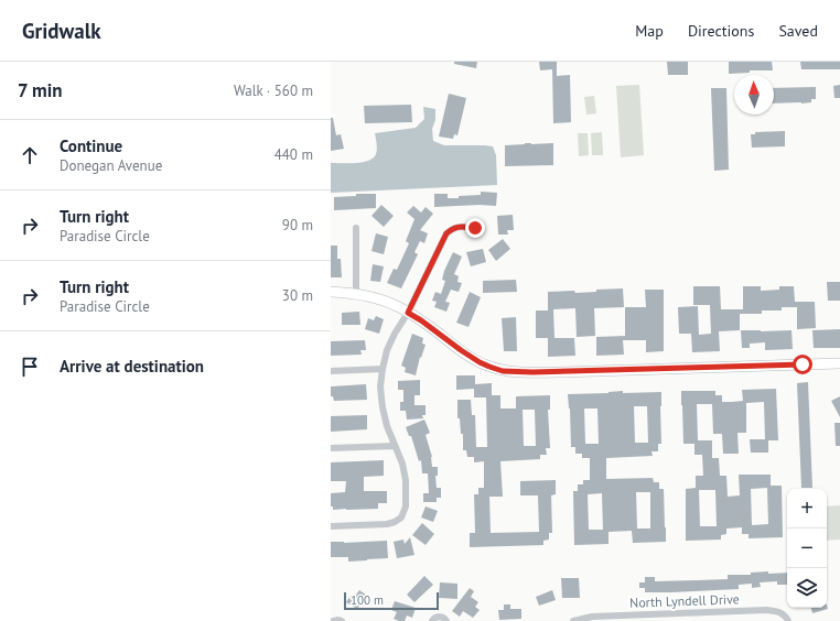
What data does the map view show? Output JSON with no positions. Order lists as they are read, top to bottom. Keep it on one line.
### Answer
{"streets":{"street":["North Lyndell Drive"]},"scale_bar":"100 m","north":"top","page":{"header":"Gridwalk","nav":["Map","Directions","Saved"],"heading":["7 min","Walk · 560 m"],"list":[["Continue","Donegan Avenue","440 m"],["Turn right","Paradise Circle","90 m"],["Turn right","Paradise Circle","30 m"],"Arrive at destination"],"map_buttons":["+","−"],"scale":"100 m"}}
